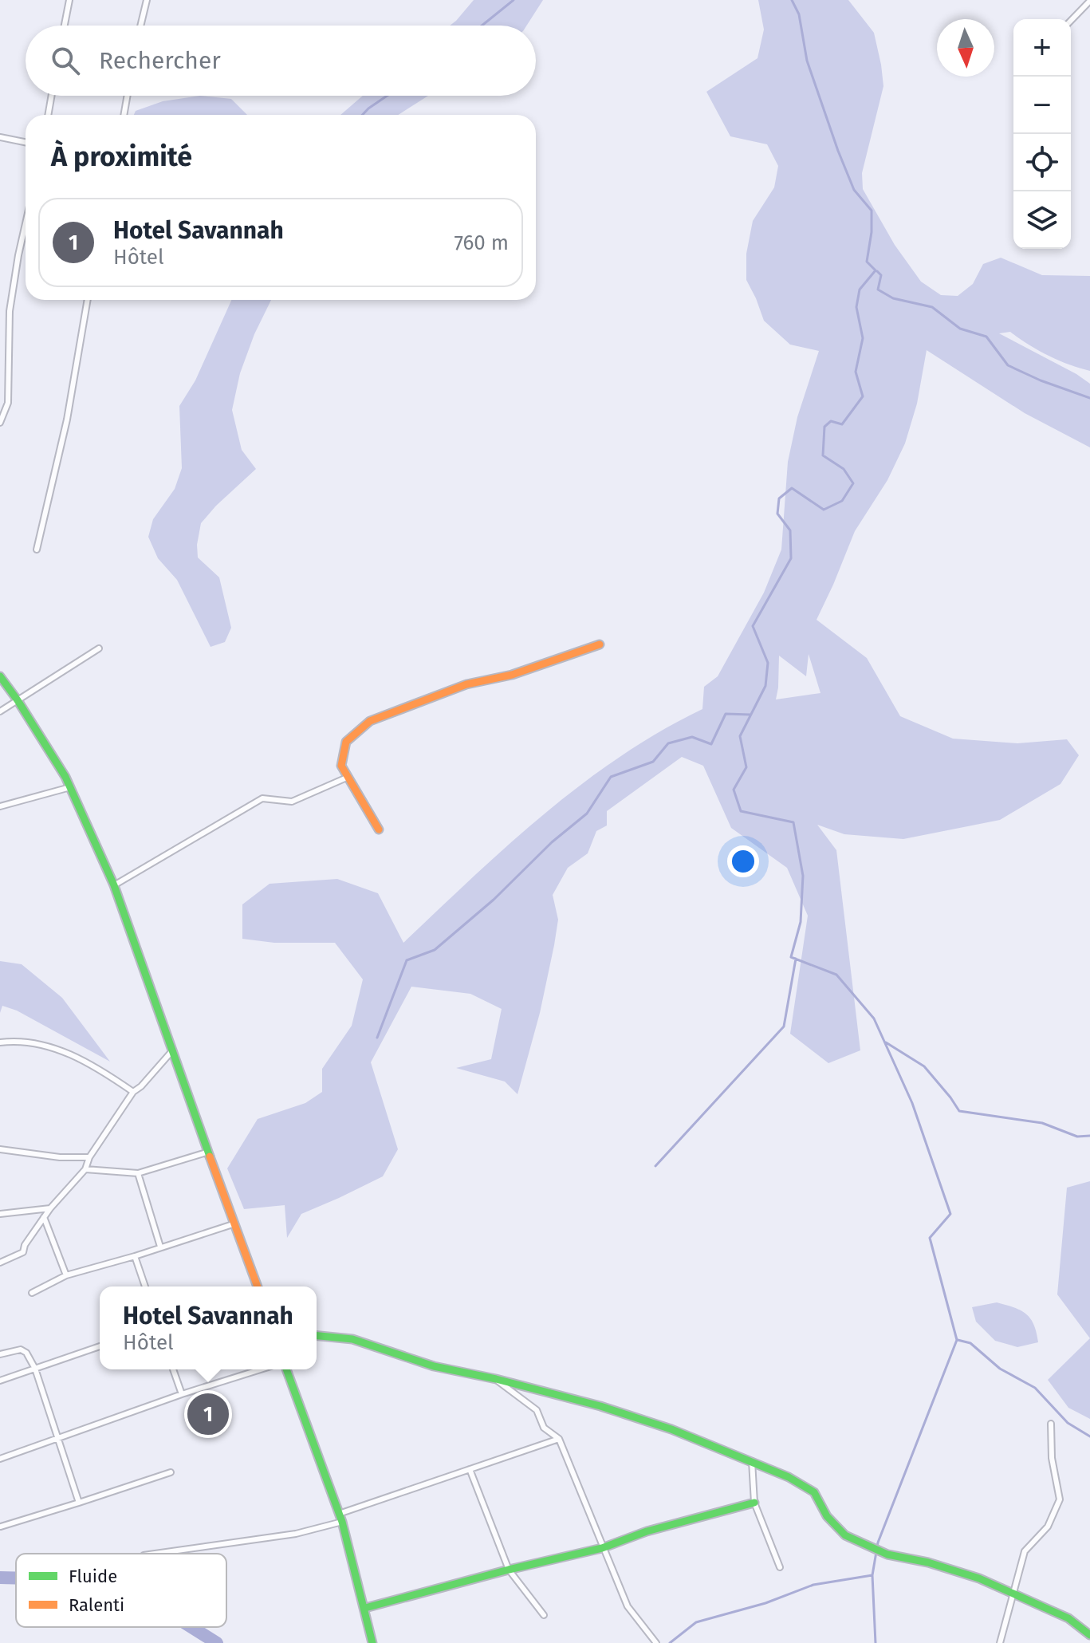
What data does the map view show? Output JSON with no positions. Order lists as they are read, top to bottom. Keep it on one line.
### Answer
{"legend":["Fluide","Ralenti"],"north":"bottom","page":{"map_buttons":["+","−"],"search":"Rechercher","heading":"À proximité","list":[{"mark":"1","name":"Hotel Savannah","note":"Hôtel","value":"760 m"}],"popup":["Hotel Savannah","Hôtel"],"pins":"1"}}
